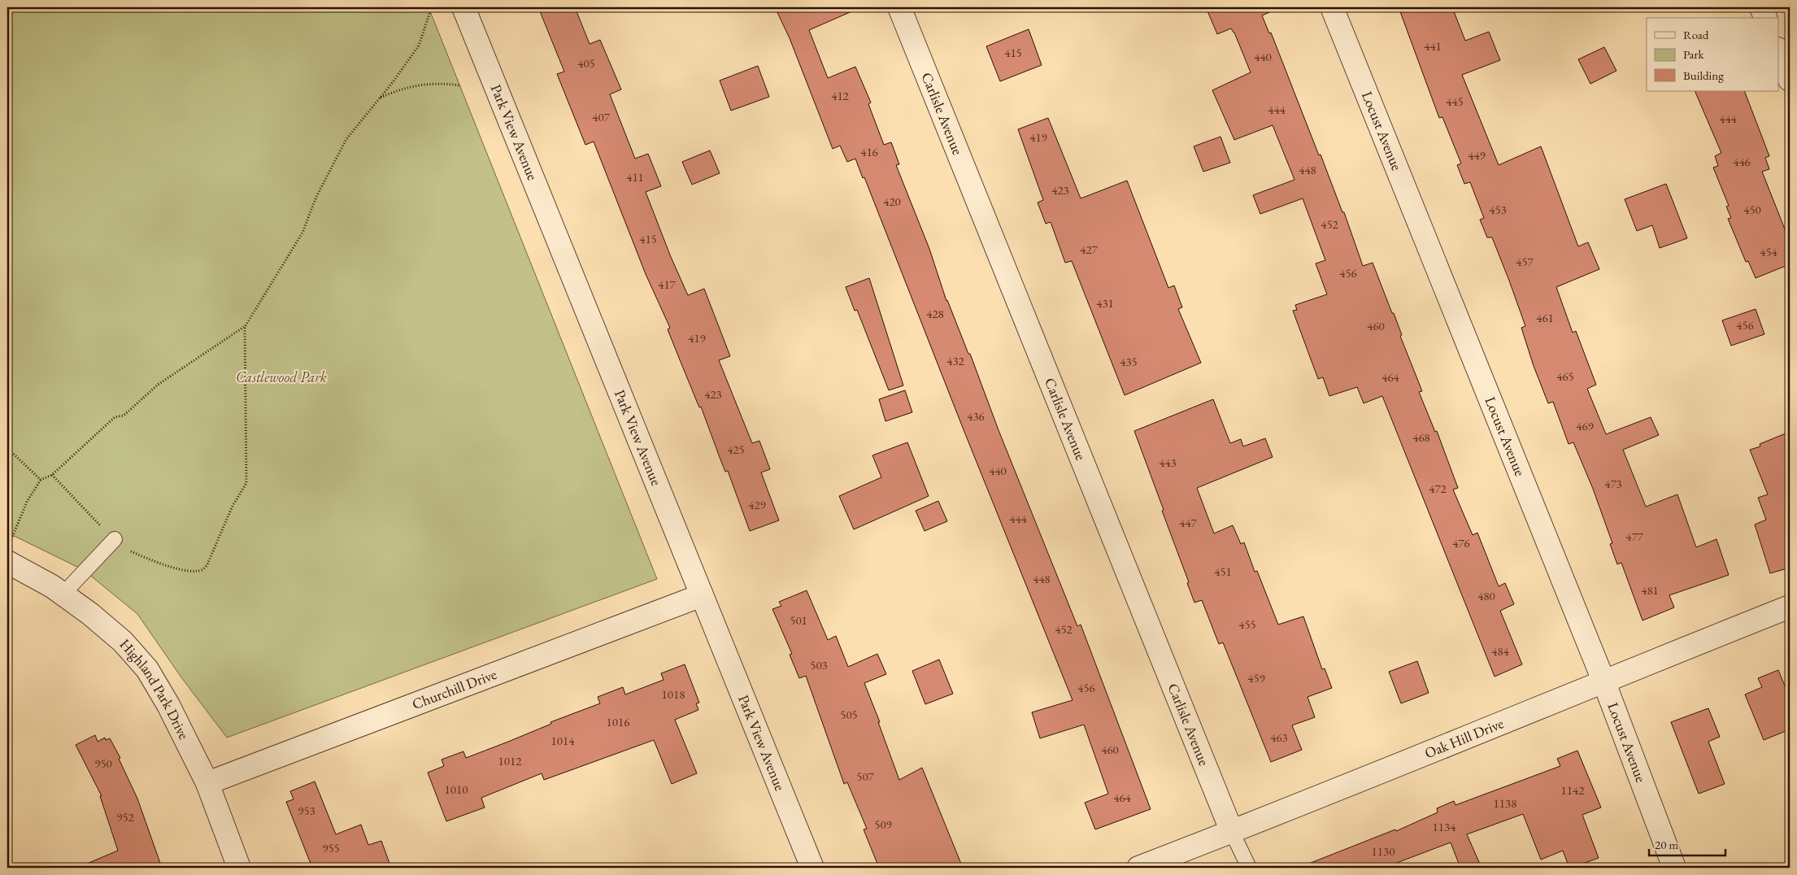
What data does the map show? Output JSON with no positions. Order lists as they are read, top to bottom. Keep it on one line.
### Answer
{"streets":{"street":["Carlisle Avenue","Locust Avenue","Park View Avenue","Churchill Drive","Highland Park Drive","Oak Hill Drive"]},"crossings":[["Carlisle Avenue","Oak Hill Drive"],["Locust Avenue","Oak Hill Drive"],["Park View Avenue","Churchill Drive"],["Churchill Drive","Highland Park Drive"]],"parks":["Castlewood Park"],"house_numbers":["441","415","440","405","412","445","444","407","444","419","416","449","446","448","411","423","420","453","450","452","415","427","454","457","456","417","431","428","461","456","460","419","432","435","465","464","423","436","469","468","425","443","440","473","472","429","444","447","477","476","451","448","481","480","501","455","452","484","503","459","456","1018","505","1016","463","1014","460","1012","950","507","1010","1142","464","1138","953","952","509","1134","955","1130"],"legend":["Road","Park","Building"],"scale_bar":"20 m"}
